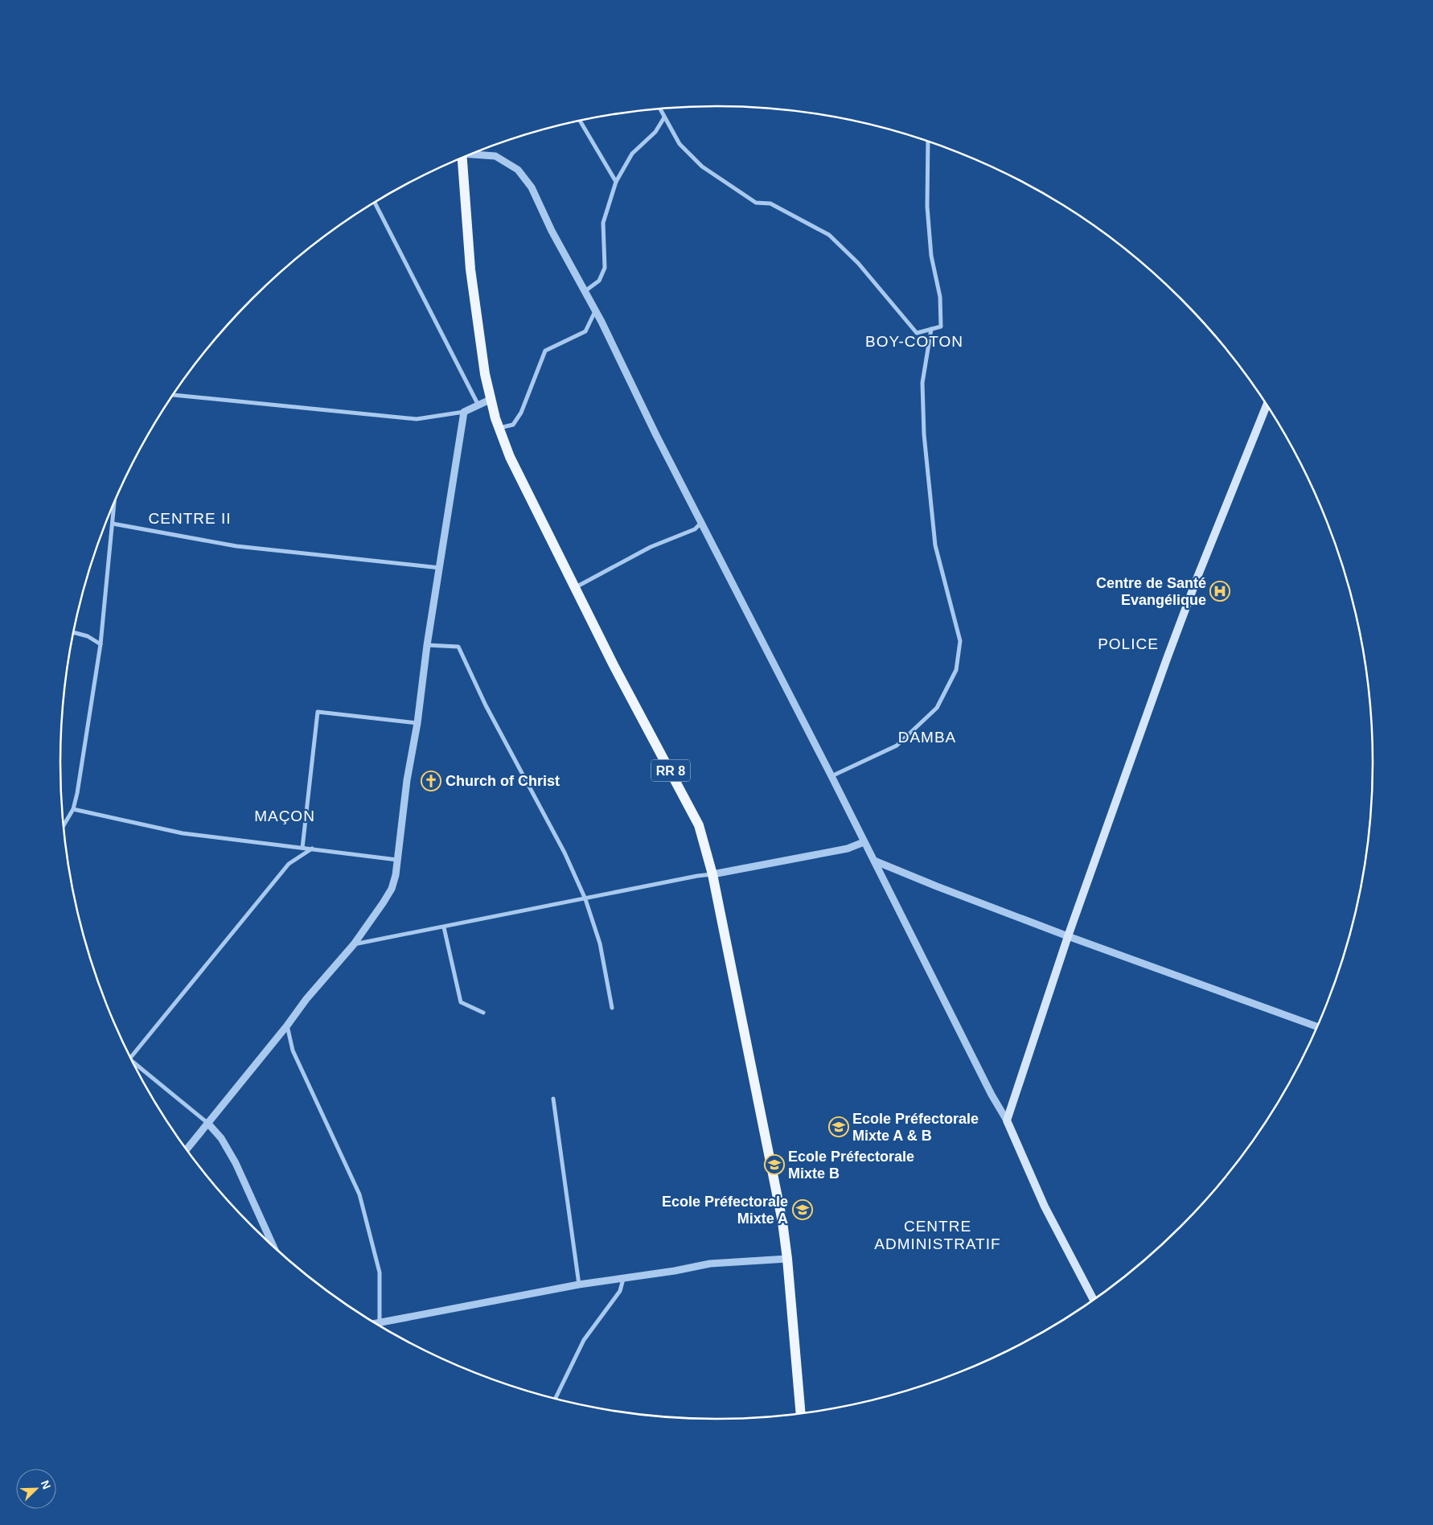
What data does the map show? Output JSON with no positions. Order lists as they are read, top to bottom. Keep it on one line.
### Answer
{"streets":{"main road":["RR 8"]},"districts":["BOY-COTON","CENTRE II","POLICE","DAMBA","MAÇON","CENTRE ADMINISTRATIF"],"places":{"hospital":["Centre de Santé Evangélique"],"church":["Church of Christ"],"school or university":["Ecole Préfectorale Mixte A & B","Ecole Préfectorale Mixte B","Ecole Préfectorale Mixte A"]},"north":"top right"}
